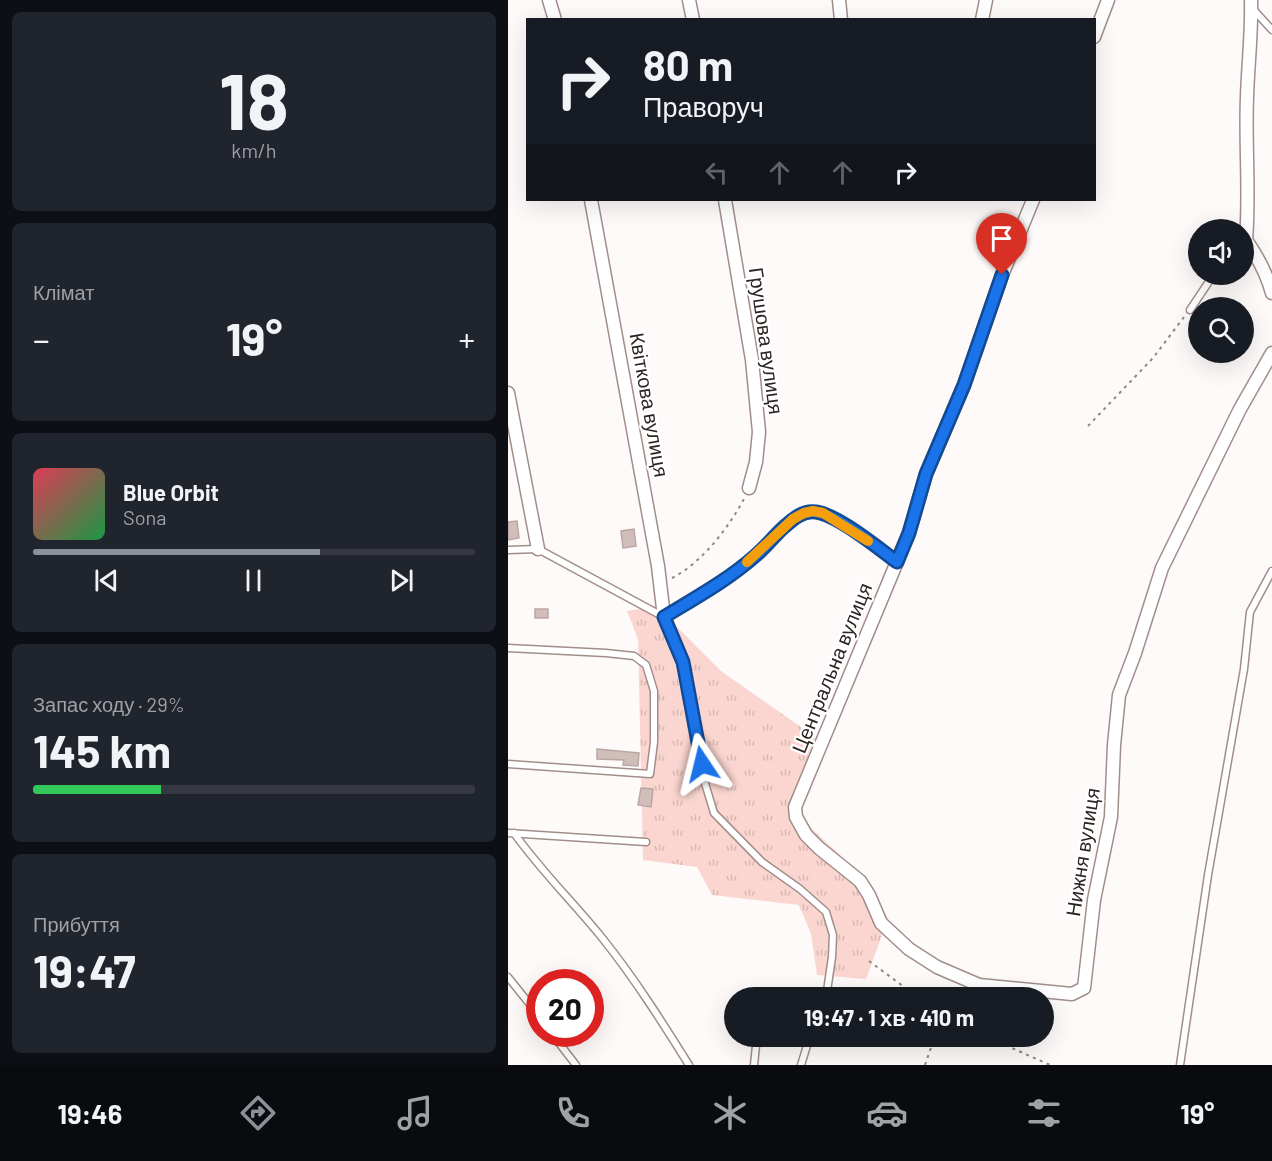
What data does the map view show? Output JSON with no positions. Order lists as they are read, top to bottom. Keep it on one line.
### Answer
{"streets":{"street":["Грушова вулиця","Квіткова вулиця","Центральна вулиця","Нижня вулиця"]},"crossings":[["Центральна вулиця","Нижня вулиця"]],"page":{"tile":[["18","km/h"],"Клімат",["Запас ходу · 29%","145 km"],["Прибуття","19:47"]],"turn":["80 m","Праворуч"],"heat":["−","19°","+"],"song":["Blue Orbit","Sona"],"limit":"20","trip":"19:47 · 1 хв · 410 m","tabs":["19:46","19°"]}}
